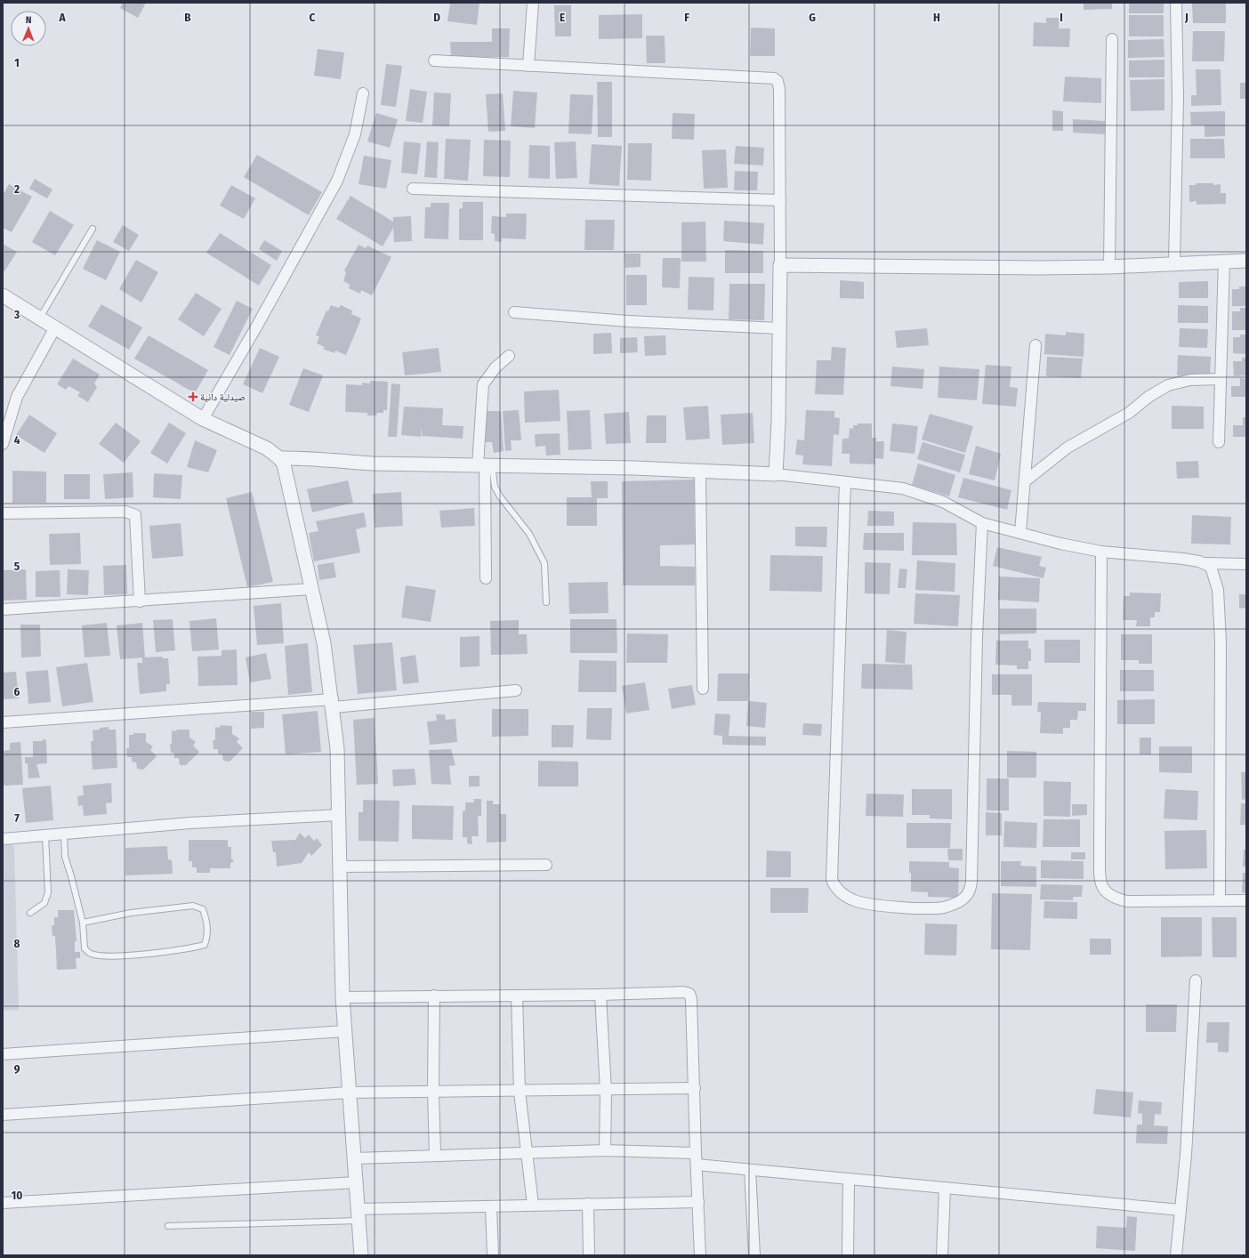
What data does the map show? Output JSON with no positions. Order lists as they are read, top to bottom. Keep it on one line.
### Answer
{"places":{"health":["صيدلية دانية"]},"north":"top","grid":{"columns":["A","B","C","D","E","F","G","H","I","J"],"rows":["1","2","3","4","5","6","7","8","9","10"]}}
